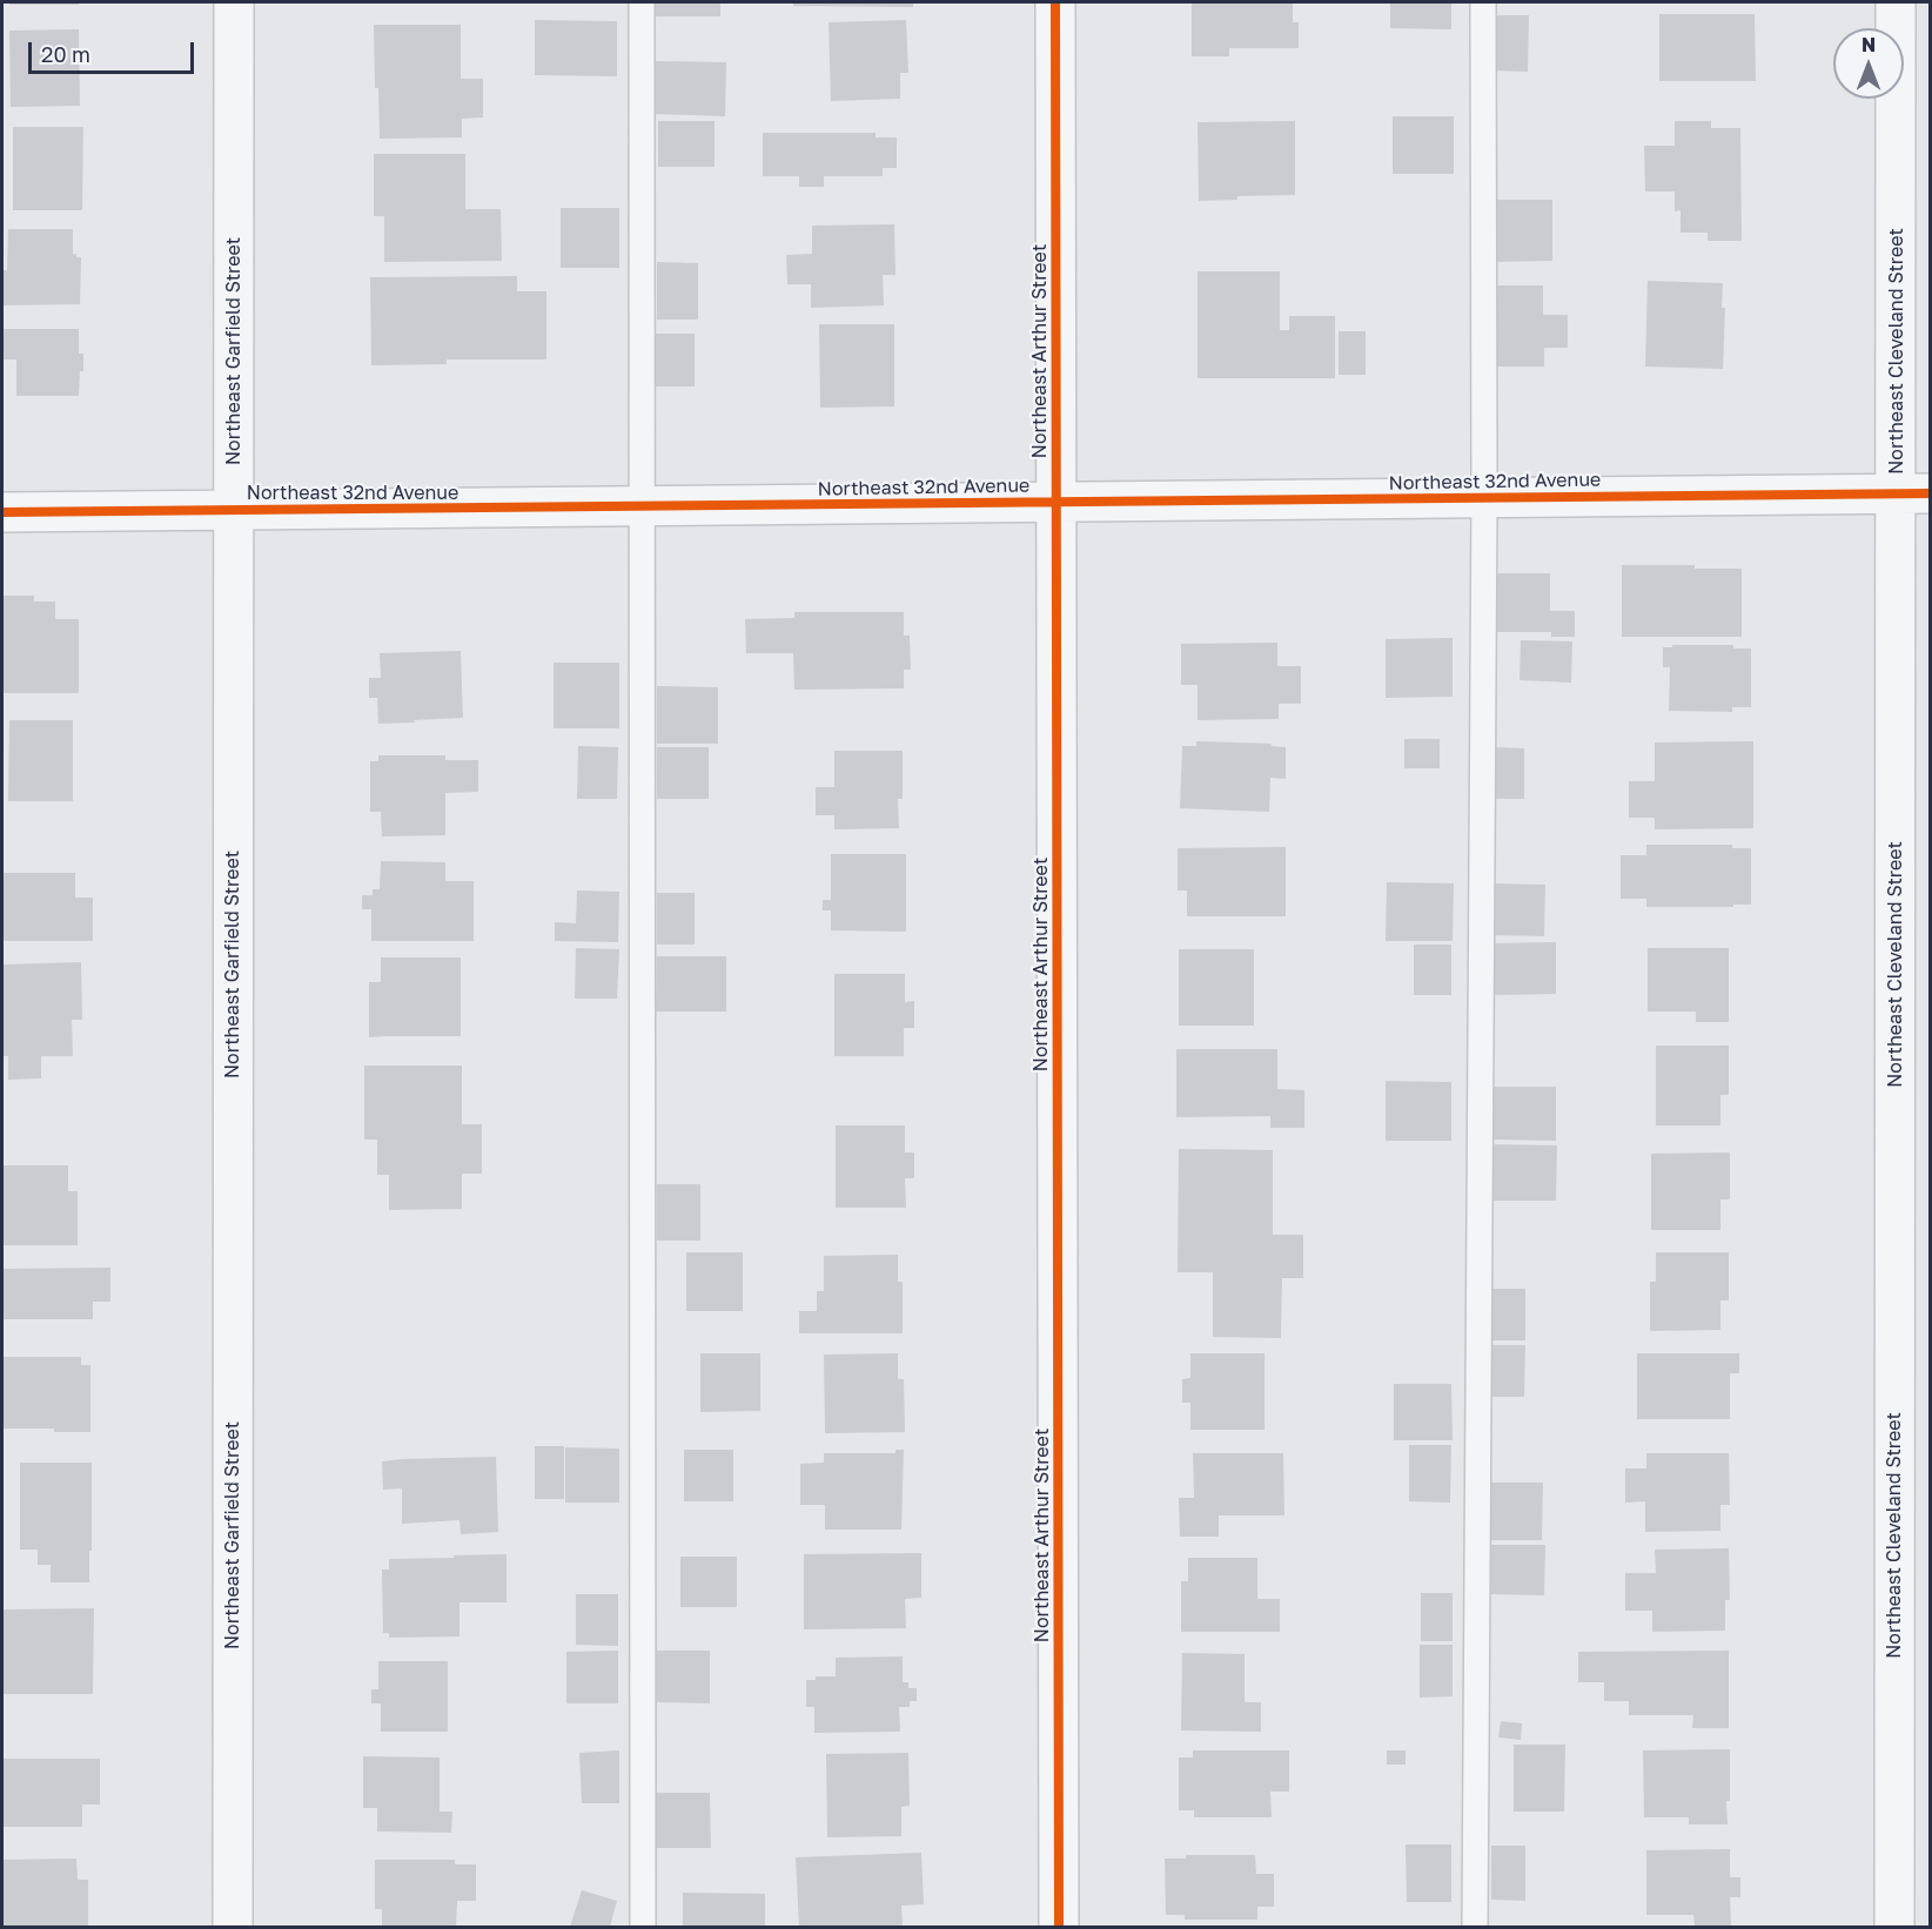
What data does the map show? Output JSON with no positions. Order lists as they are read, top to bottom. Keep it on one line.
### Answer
{"streets":{"street":["Northeast Garfield Street","Northeast Arthur Street","Northeast Cleveland Street","Northeast 32nd Avenue"]},"crossings":[["Northeast Garfield Street","Northeast 32nd Avenue"],["Northeast Arthur Street","Northeast 32nd Avenue"],["Northeast Cleveland Street","Northeast 32nd Avenue"]],"scale_bar":"20 m","north":"top"}
